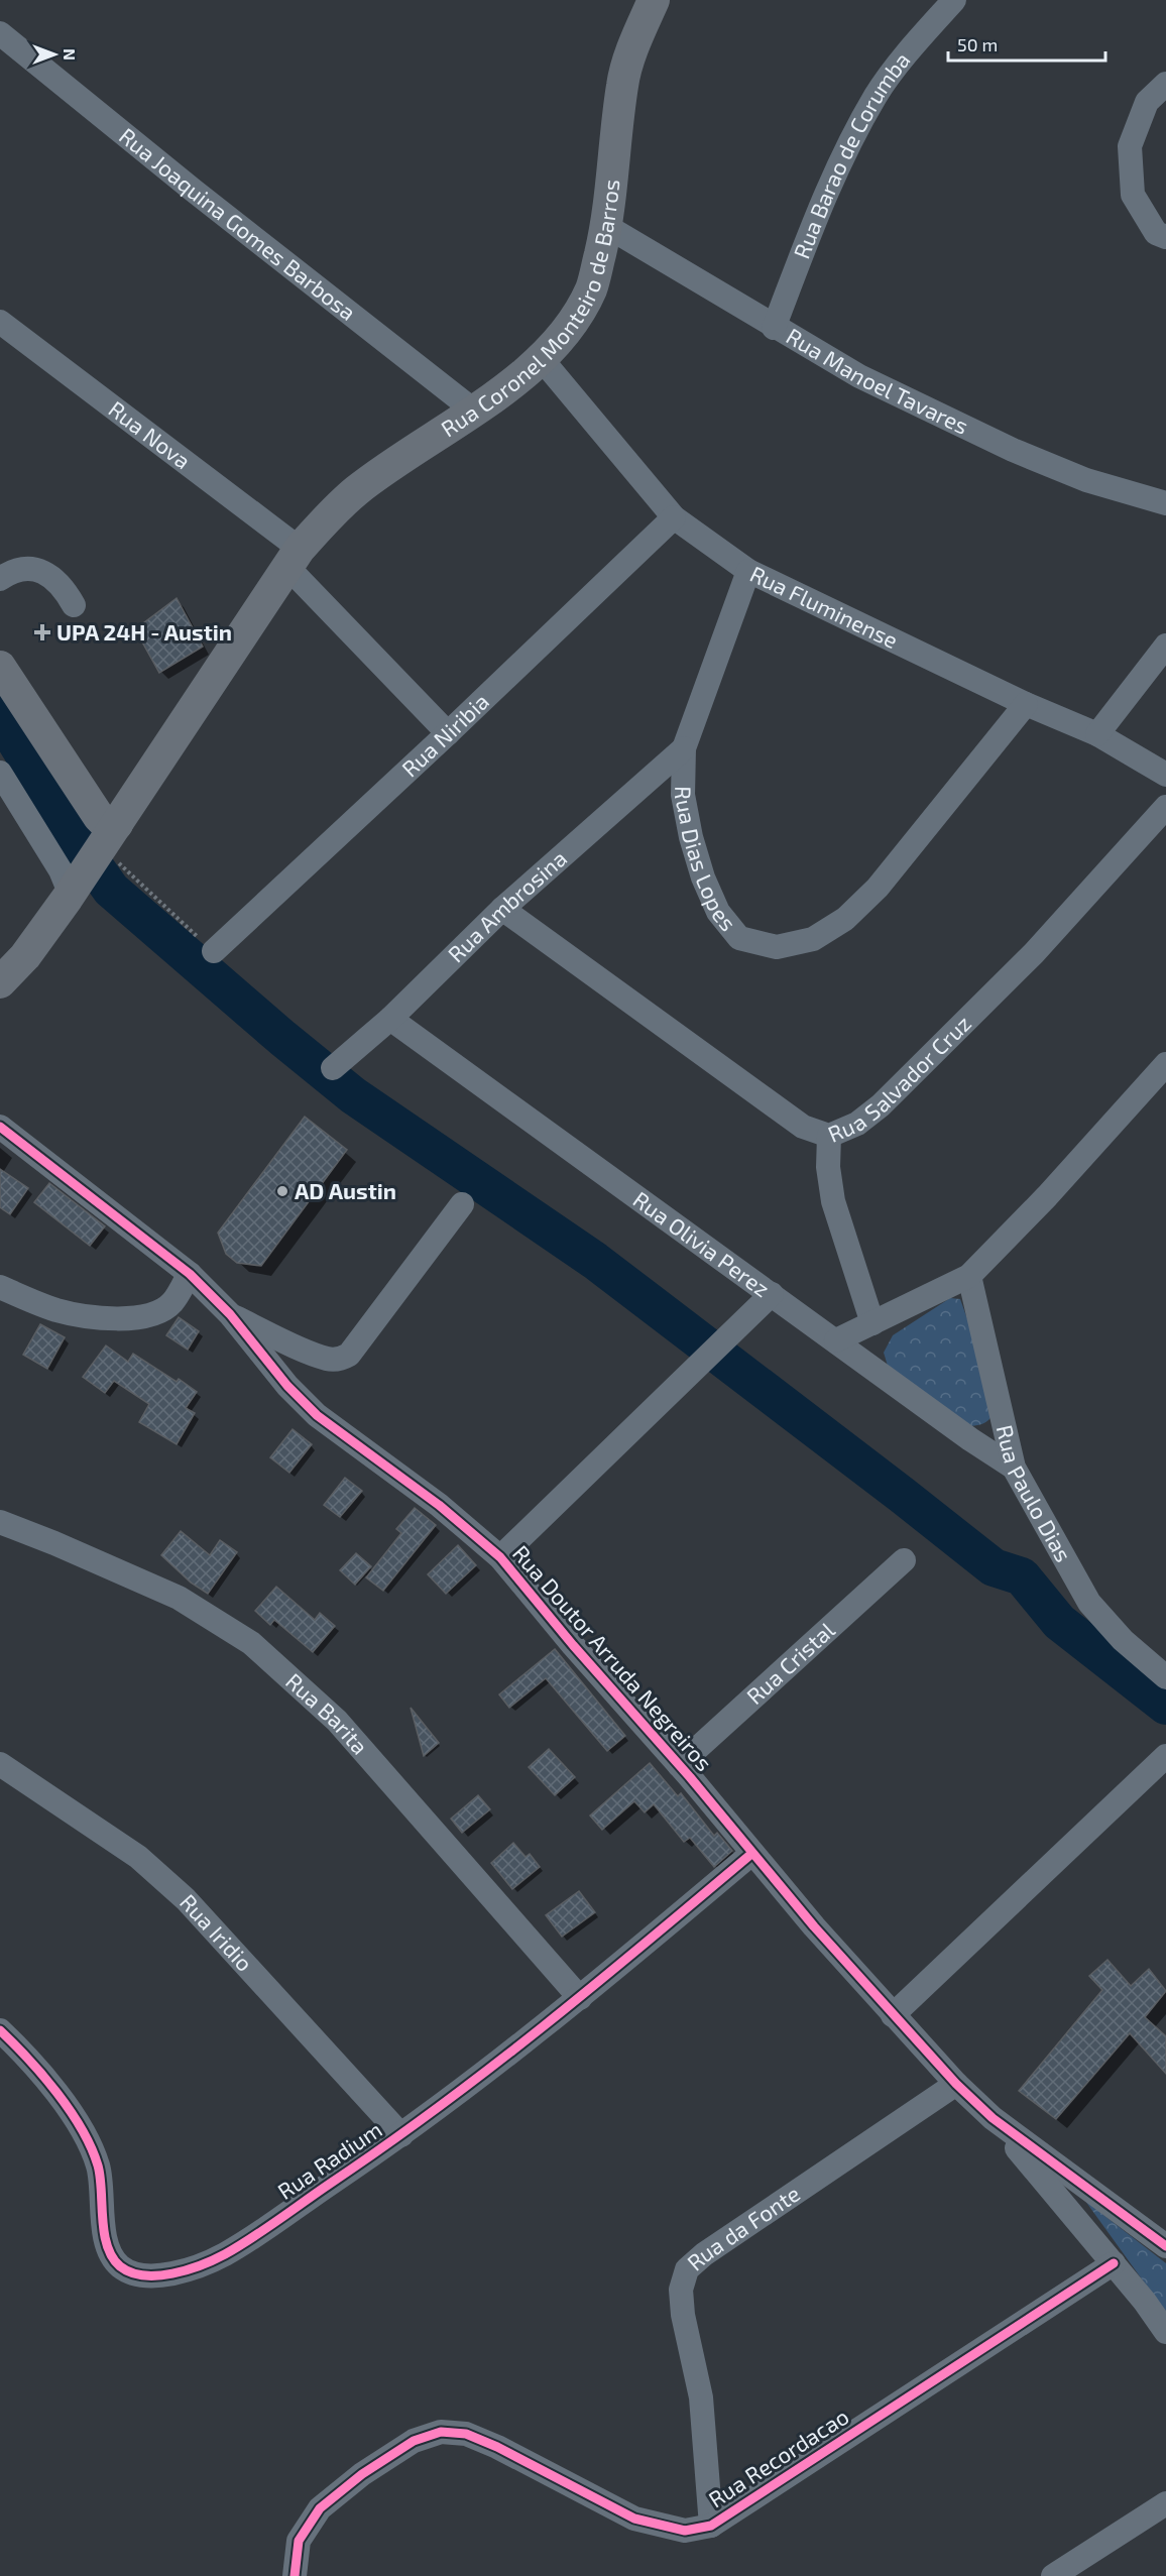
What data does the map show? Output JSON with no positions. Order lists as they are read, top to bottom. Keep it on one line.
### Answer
{"streets":{"main road":["Rua Coronel Monteiro de Barros"],"street":["Rua Barao de Corumba","Rua Joaquina Gomes Barbosa","Rua Manoel Tavares","Rua Nova","Rua Fluminense","Rua Niribia","Rua Dias Lopes","Rua Ambrosina","Rua Salvador Cruz","Rua Olivia Perez","Rua Paulo Dias","Rua Doutor Arruda Negreiros","Rua Cristal","Rua Barita","Rua Iridio","Rua Radium","Rua da Fonte","Rua Recordacao"]},"crossings":[["Rua Barao de Corumba","Rua Manoel Tavares"],["Rua Joaquina Gomes Barbosa","Rua Coronel Monteiro de Barros"],["Rua Coronel Monteiro de Barros","Rua Manoel Tavares"],["Rua Coronel Monteiro de Barros","Rua Nova"],["Rua Coronel Monteiro de Barros","Rua Fluminense"],["Rua Nova","Rua Niribia"],["Rua Fluminense","Rua Niribia"],["Rua Fluminense","Rua Dias Lopes"],["Rua Dias Lopes","Rua Ambrosina"],["Rua Ambrosina","Rua Salvador Cruz"],["Rua Ambrosina","Rua Olivia Perez"],["Rua Olivia Perez","Rua Paulo Dias"],["Rua Doutor Arruda Negreiros","Rua Cristal"],["Rua Doutor Arruda Negreiros","Rua Radium"],["Rua Doutor Arruda Negreiros","Rua da Fonte"],["Rua Barita","Rua Radium"],["Rua Iridio","Rua Radium"],["Rua da Fonte","Rua Recordacao"]],"places":{"health":["UPA 24H - Austin"],"other":["AD Austin"]},"scale_bar":"50 m","north":"right"}
